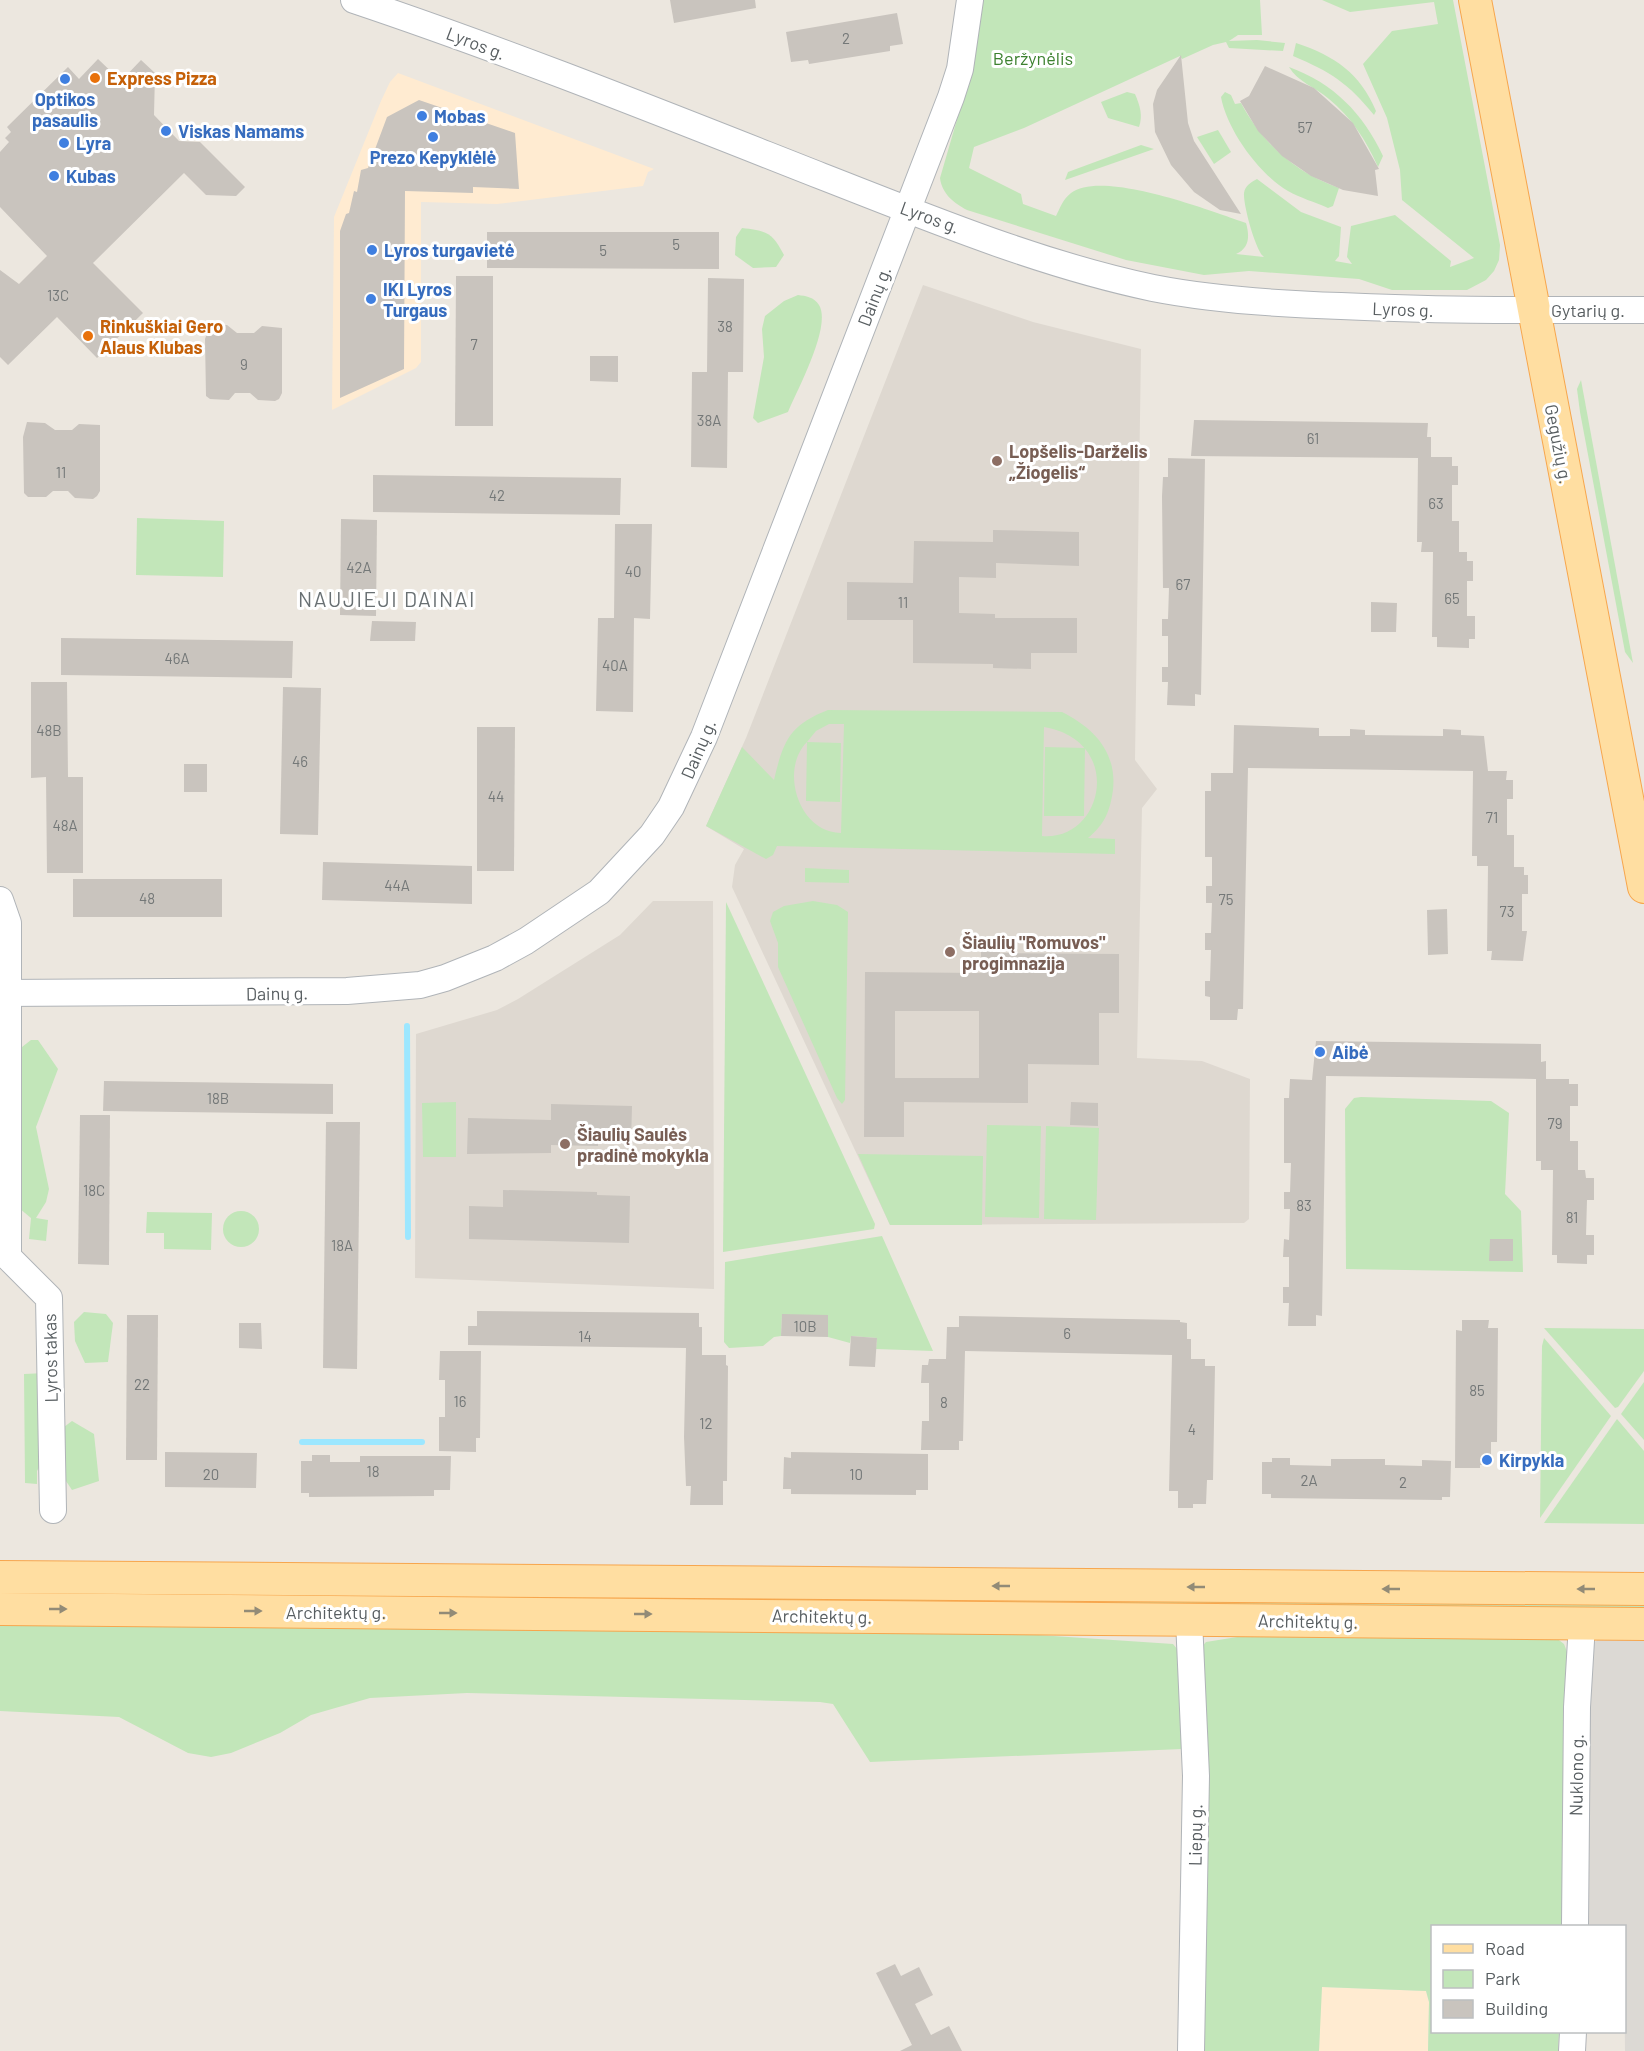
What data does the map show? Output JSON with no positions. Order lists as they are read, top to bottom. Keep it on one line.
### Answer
{"streets":{"main road":["Gegužių g.","Architektų g."],"street":["Lyros g.","Dainų g.","Gytarių g.","Lyros takas","Nuklono g.","Liepų g."]},"crossings":[["Lyros g.","Dainų g."],["Lyros g.","Gytarių g."],["Lyros g.","Gegužių g."],["Dainų g.","Lyros takas"],["Gytarių g.","Gegužių g."],["Architektų g.","Nuklono g."],["Architektų g.","Liepų g."]],"districts":["NAUJIEJI DAINAI"],"parks":["Beržynėlis"],"places":["Express Pizza","Optikos pasaulis","Mobas","Viskas Namams","Prezo Kepyklėlė","Lyra","Kubas","Lyros turgavietė","IKI Lyros Turgaus","Rinkuškiai Gero Alaus Klubas","Lopšelis-Darželis „Žiogelis“","Šiaulių \"Romuvos\" progimnazija","Aibė","Šiaulių Saulės pradinė mokykla","Kirpykla"],"house_numbers":["2","57","5","5","13C","38","7","9","38A","61","11","42","63","42A","40","67","65","11","46A","40A","48B","46","44","71","48A","44A","48","75","73","18B","79","18C","83","81","18A","10B","6","14","22","85","16","8","12","4","18","20","10","2A","2"],"legend":["Road","Park","Building"]}
